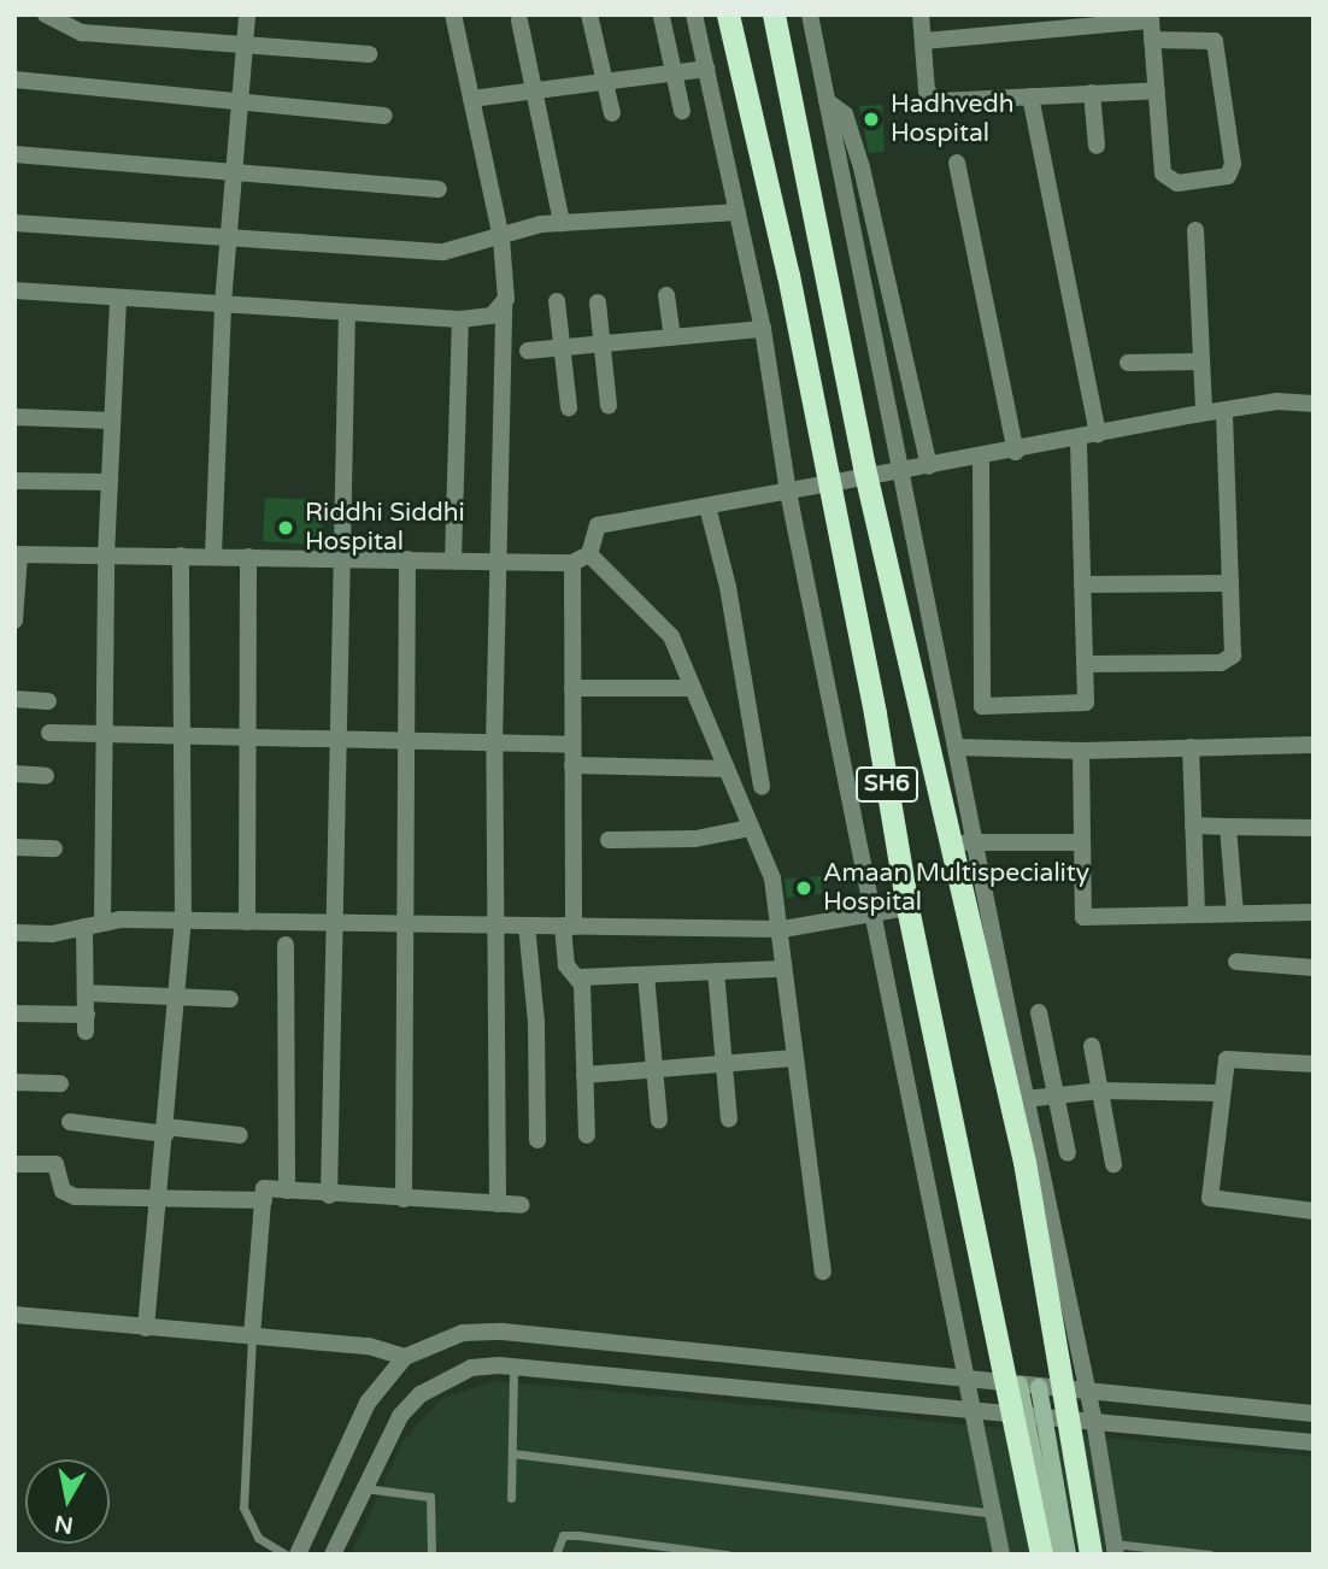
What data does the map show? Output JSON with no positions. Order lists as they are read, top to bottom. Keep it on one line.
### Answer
{"streets":{"highway":["SH6"]},"places":["Hadhvedh Hospital","Riddhi Siddhi Hospital","Amaan Multispeciality Hospital"],"north":"bottom"}
